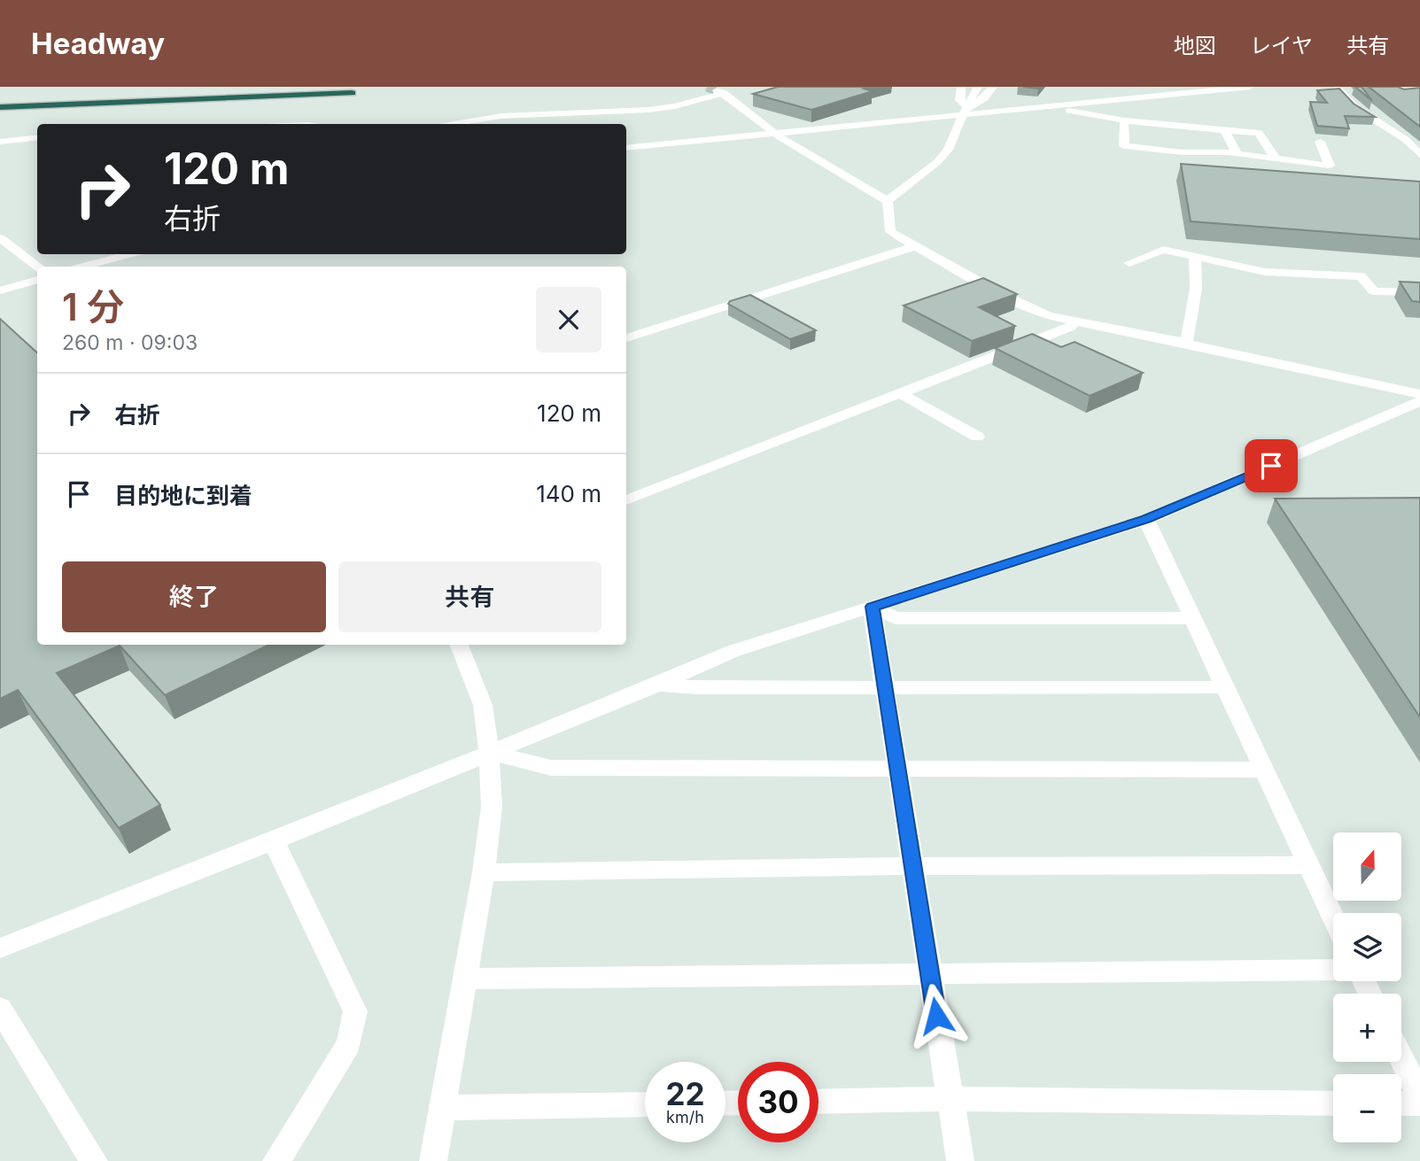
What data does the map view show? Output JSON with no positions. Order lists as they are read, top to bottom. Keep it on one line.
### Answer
{"north":"top","page":{"header":"Headway","nav":["地図","レイヤ","共有"],"turn":["120 m","右折"],"heading":["1 分","260 m · 09:03"],"list":[{"name":"右折","value":"120 m"},{"name":"目的地に到着","value":"140 m"}],"buttons":["終了","共有"],"map_buttons":["+","−"],"speed":"22 km/h","limit":"30"}}
